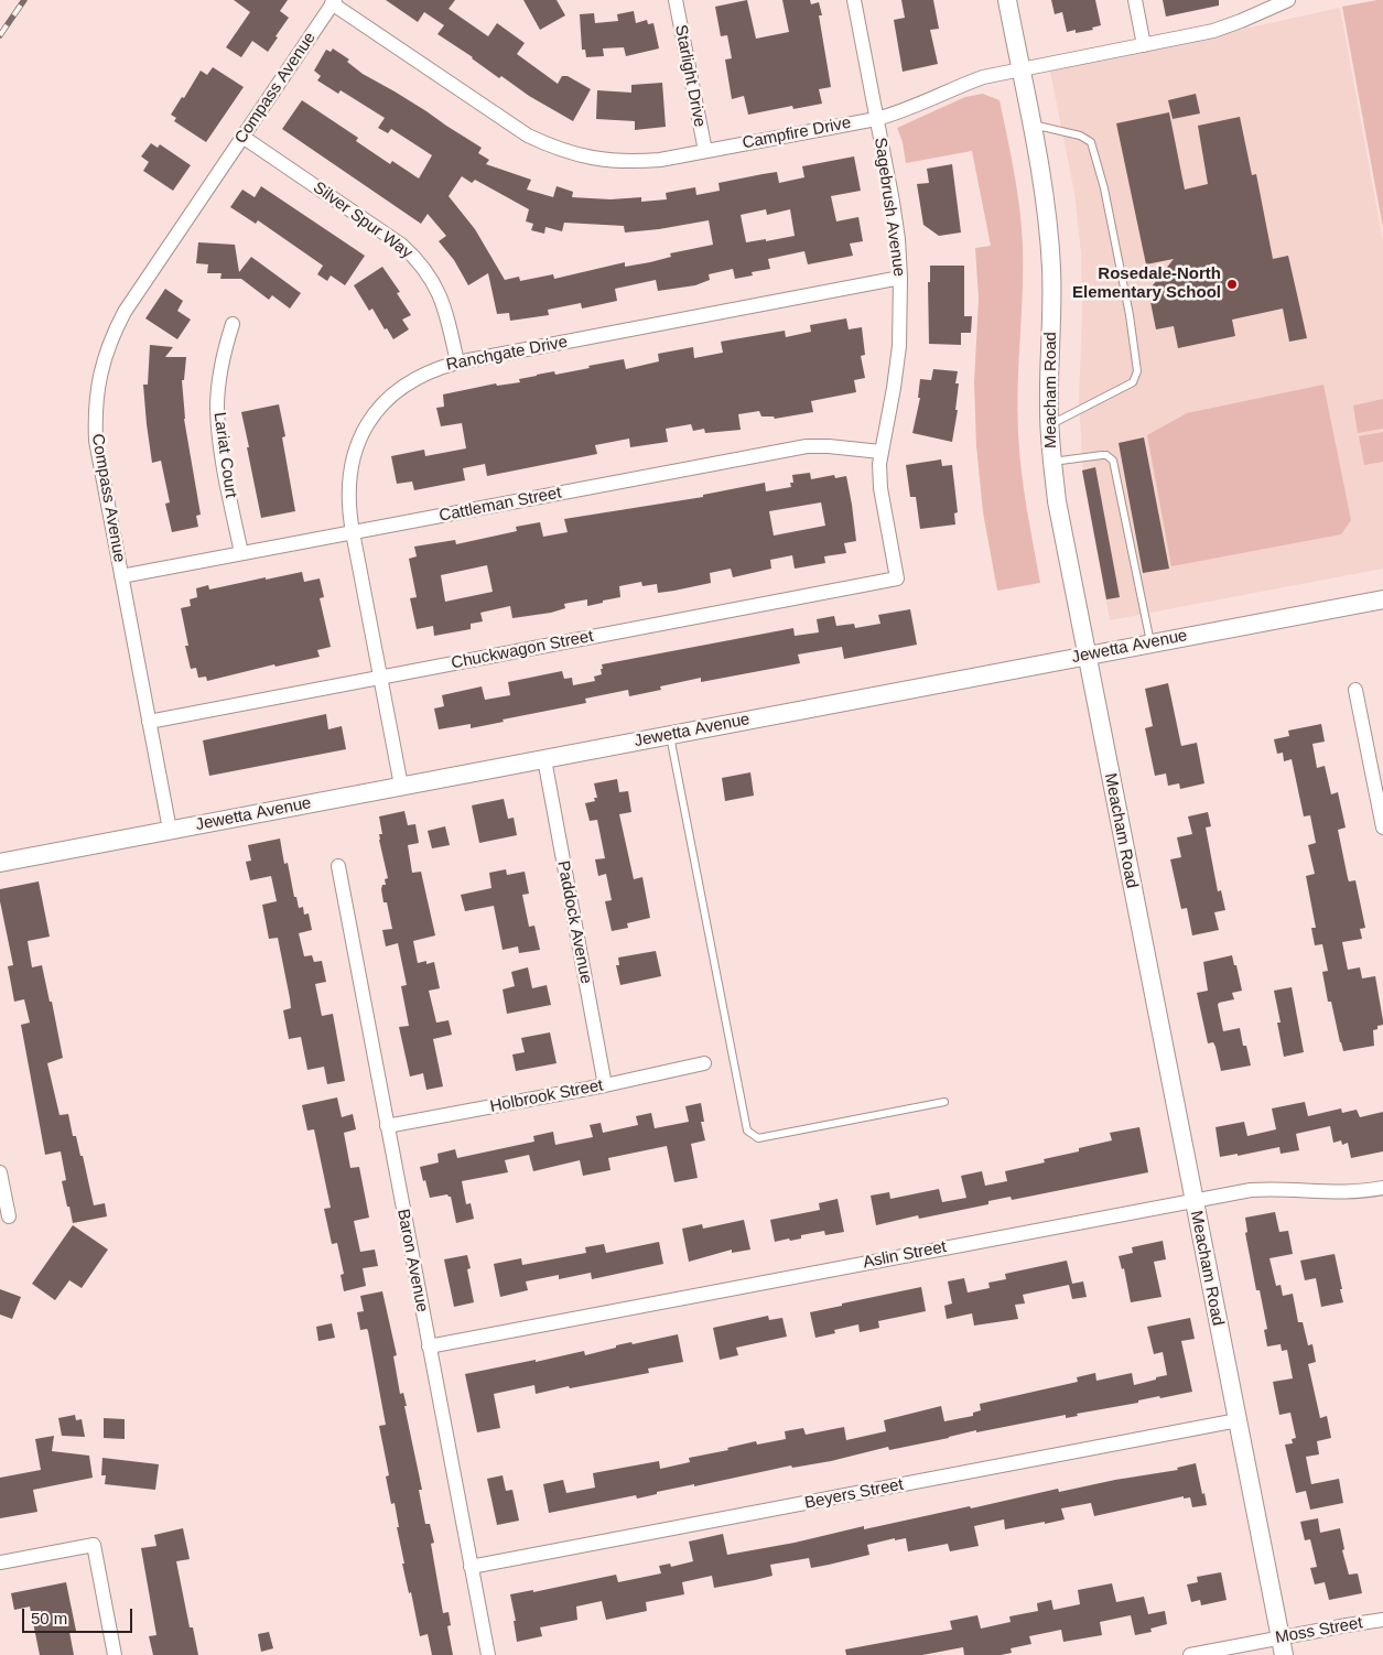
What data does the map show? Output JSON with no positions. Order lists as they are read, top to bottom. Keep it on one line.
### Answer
{"streets":{"street":["Starlight Drive","Compass Avenue","Campfire Drive","Sagebrush Avenue","Silver Spur Way","Ranchgate Drive","Meacham Road","Lariat Court","Cattleman Street","Jewetta Avenue","Chuckwagon Street","Paddock Avenue","Holbrook Street","Aslin Street","Baron Avenue","Beyers Street","Moss Street"]},"crossings":[["Starlight Drive","Campfire Drive"],["Compass Avenue","Campfire Drive"],["Compass Avenue","Silver Spur Way"],["Compass Avenue","Cattleman Street"],["Compass Avenue","Jewetta Avenue"],["Compass Avenue","Chuckwagon Street"],["Campfire Drive","Sagebrush Avenue"],["Campfire Drive","Meacham Road"],["Sagebrush Avenue","Ranchgate Drive"],["Sagebrush Avenue","Cattleman Street"],["Sagebrush Avenue","Chuckwagon Street"],["Silver Spur Way","Ranchgate Drive"],["Ranchgate Drive","Cattleman Street"],["Ranchgate Drive","Jewetta Avenue"],["Ranchgate Drive","Chuckwagon Street"],["Meacham Road","Jewetta Avenue"],["Meacham Road","Aslin Street"],["Meacham Road","Beyers Street"],["Meacham Road","Moss Street"],["Lariat Court","Cattleman Street"],["Jewetta Avenue","Paddock Avenue"],["Paddock Avenue","Holbrook Street"],["Holbrook Street","Baron Avenue"],["Aslin Street","Baron Avenue"],["Baron Avenue","Beyers Street"]],"places":["Rosedale-North Elementary School"],"scale_bar":"50 m"}
